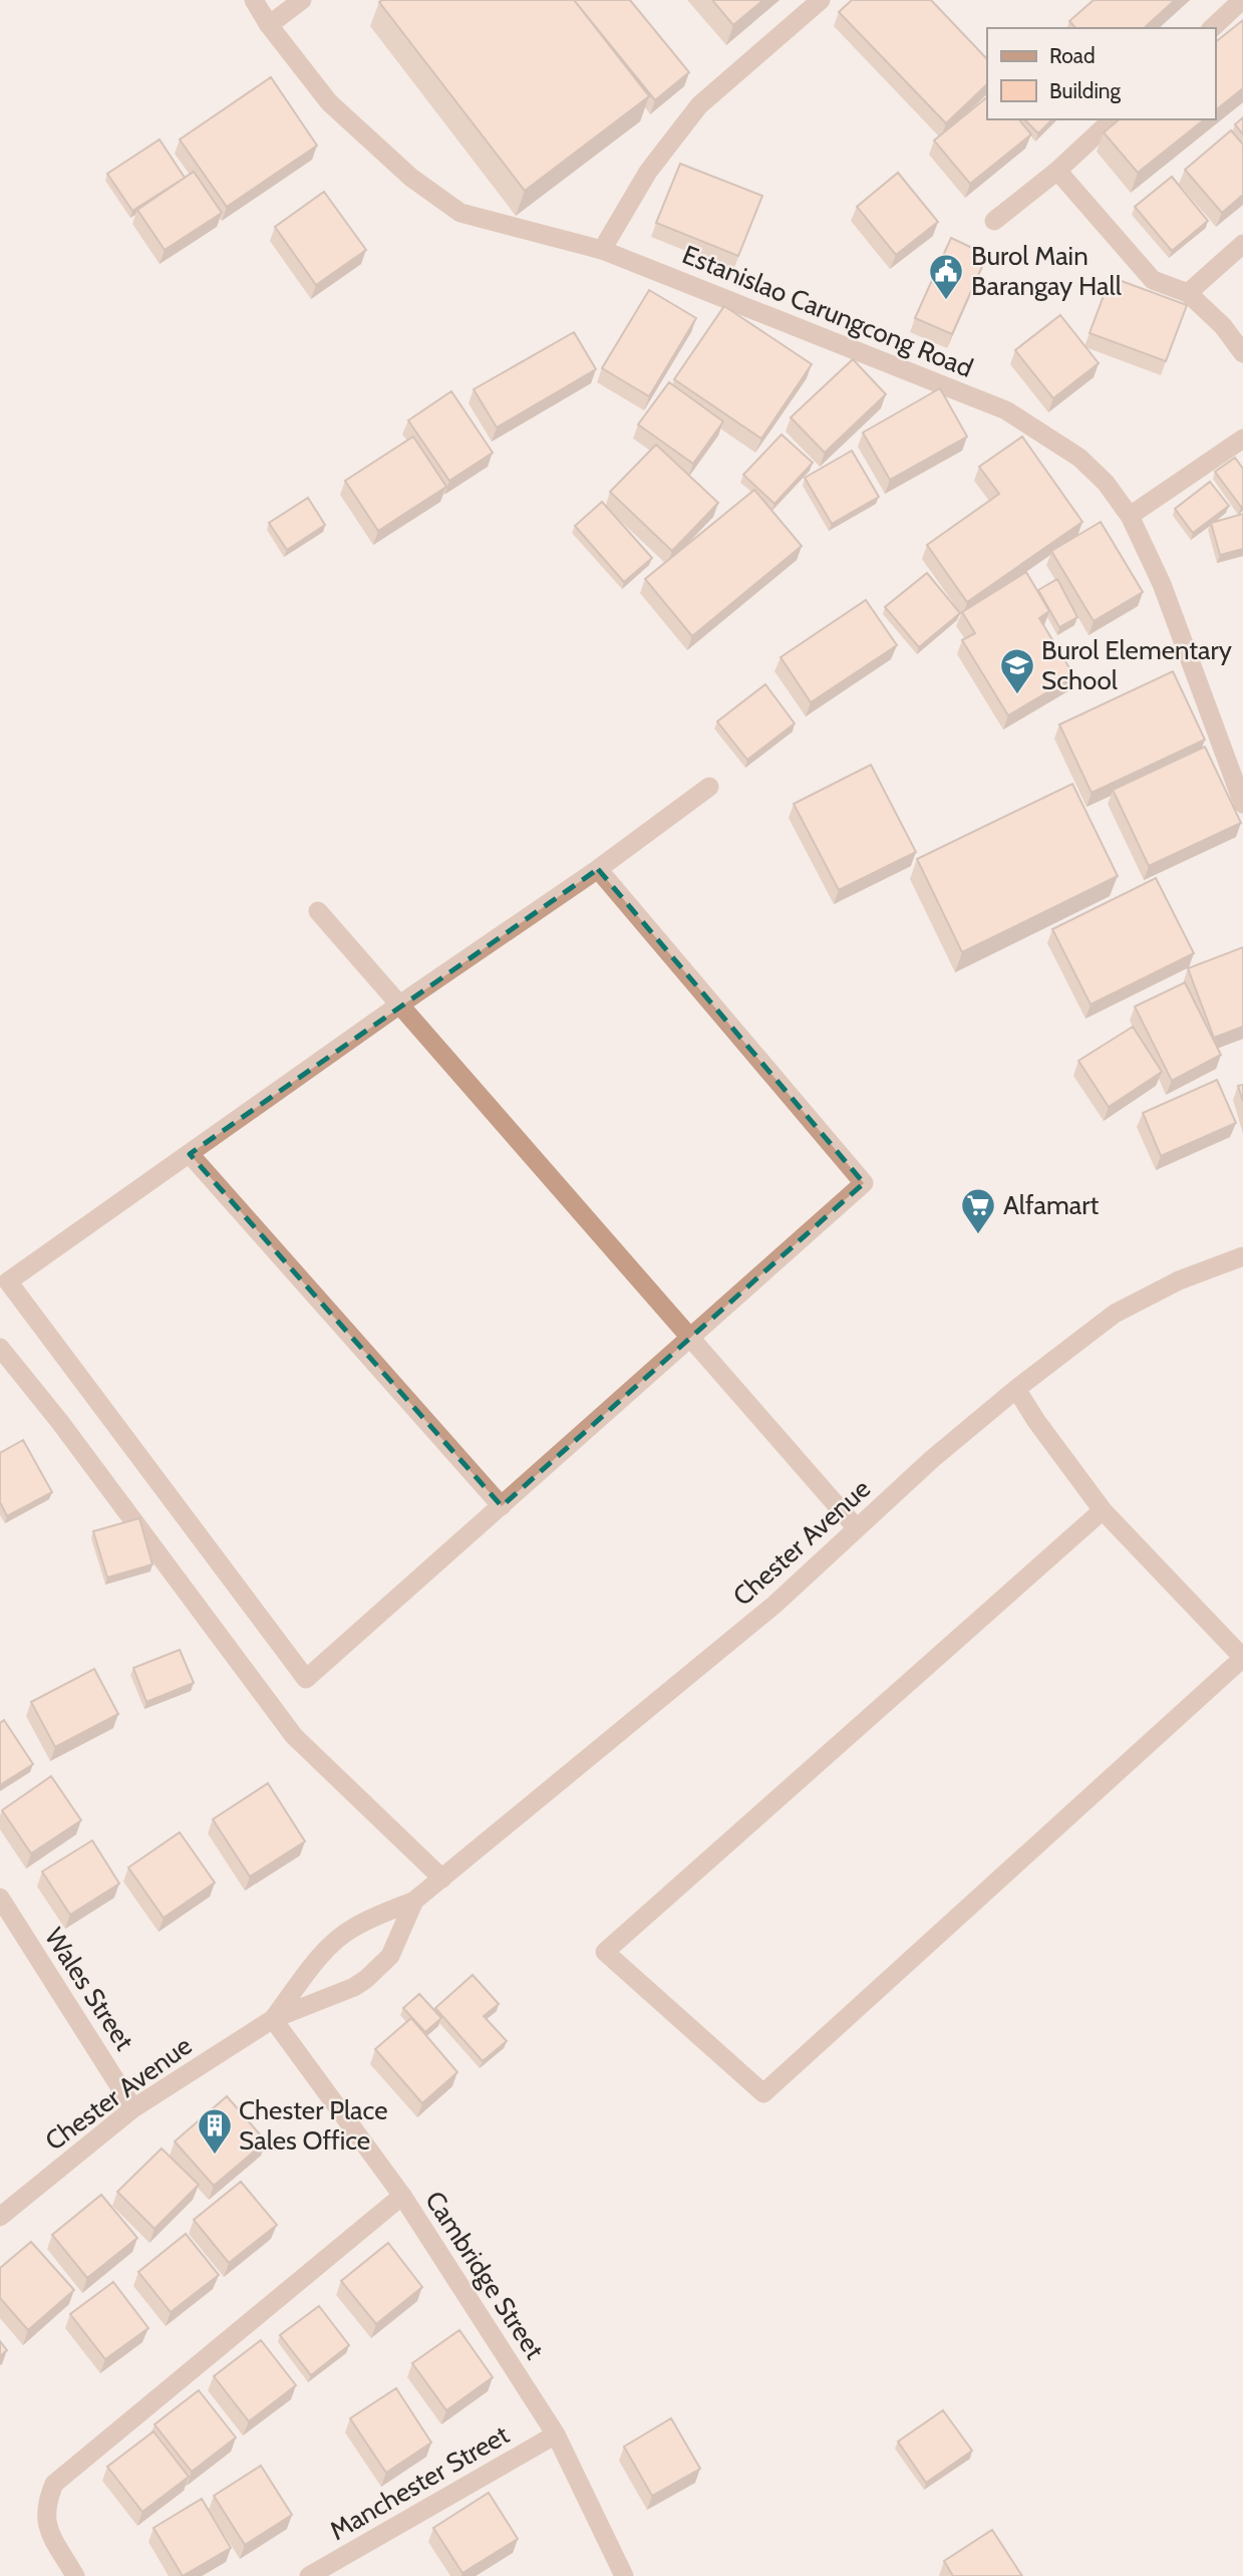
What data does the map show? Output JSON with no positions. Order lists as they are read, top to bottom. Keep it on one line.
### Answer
{"streets":{"street":["Estanislao Carungcong Road","Chester Avenue","Wales Street","Cambridge Street","Manchester Street"]},"crossings":[["Chester Avenue","Wales Street"],["Chester Avenue","Cambridge Street"],["Cambridge Street","Manchester Street"]],"places":{"public building":["Burol Main Barangay Hall"],"school or university":["Burol Elementary School"],"supermarket":["Alfamart"],"building":["Chester Place Sales Office"]},"legend":["Road","Building"]}
